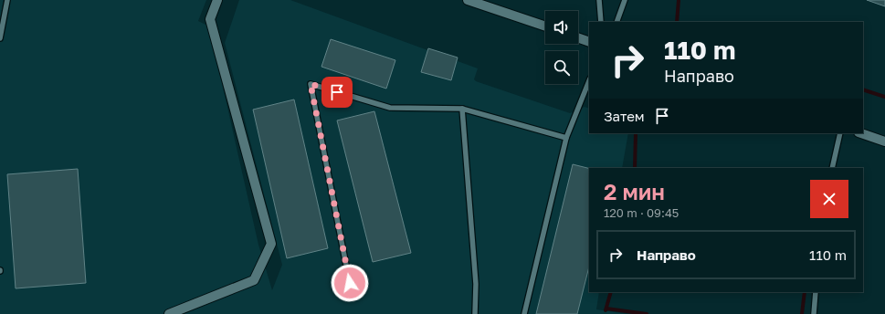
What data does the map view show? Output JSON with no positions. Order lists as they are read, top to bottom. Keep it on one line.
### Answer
{"page":{"turn":["110 m","Направо"],"then":"Затем","heading":["2 мин","120 m · 09:45"],"list":[{"name":"Направо","value":"110 m"}]}}
